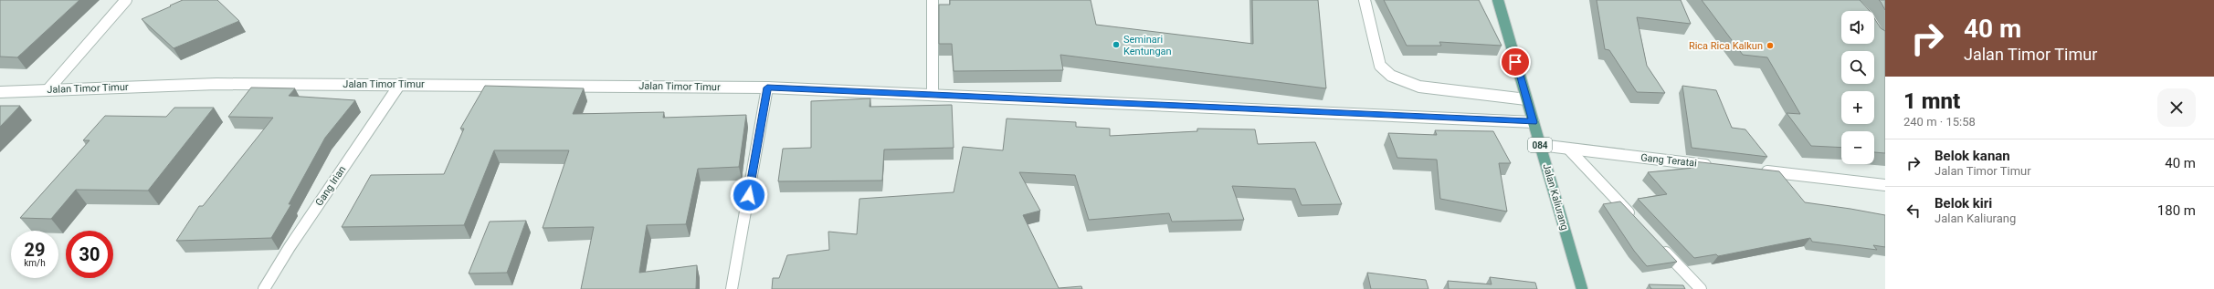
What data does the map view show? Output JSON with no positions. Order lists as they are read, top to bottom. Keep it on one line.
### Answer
{"streets":{"main road":["084","Jalan Kaliurang"],"street":["Jalan Timor Timur","Gang Teratai","Gang Irian"]},"crossings":[["Jalan Timor Timur","Gang Irian"],["Jalan Timor Timur","Jalan Kaliurang"],["Gang Teratai","Jalan Kaliurang"]],"places":["Seminari Kentungan","Rica Rica Kalkun"],"page":{"turn":["40 m","Jalan Timor Timur"],"map_buttons":["+","−"],"heading":["1 mnt","240 m · 15:58"],"list":[{"name":"Belok kanan","note":"Jalan Timor Timur","value":"40 m"},{"name":"Belok kiri","note":"Jalan Kaliurang","value":"180 m"}],"speed":"29 km/h","limit":"30"}}
